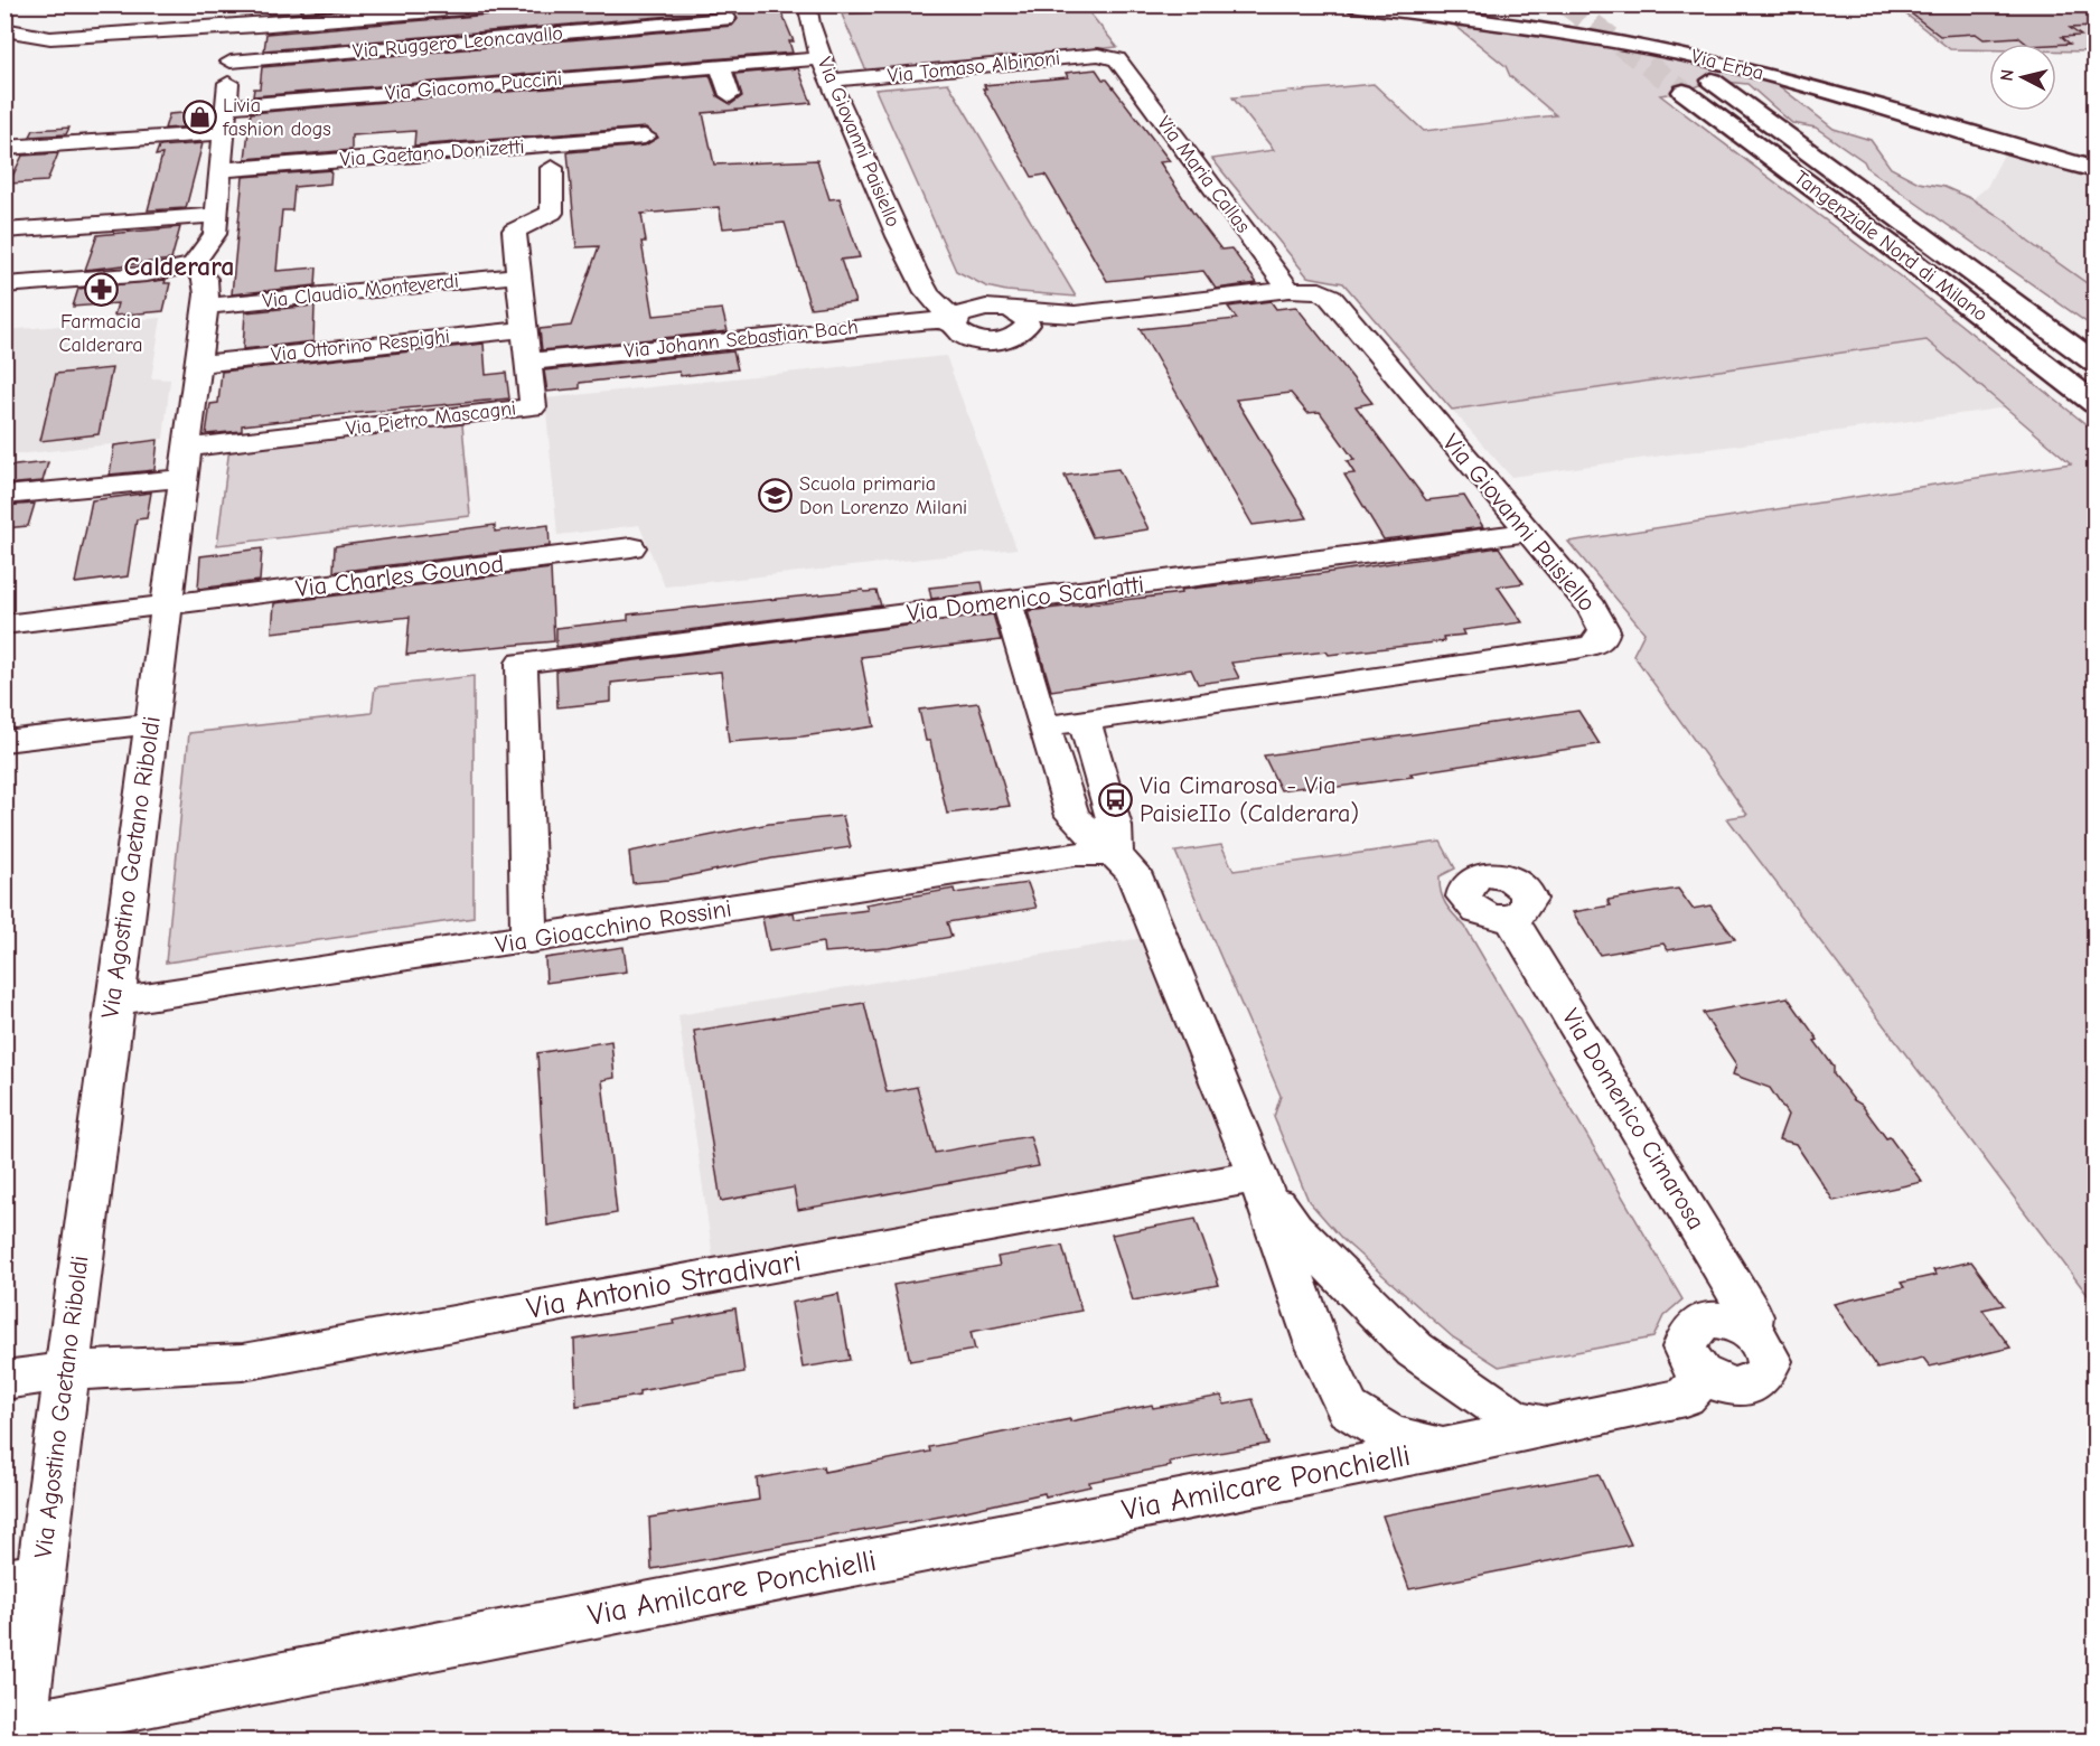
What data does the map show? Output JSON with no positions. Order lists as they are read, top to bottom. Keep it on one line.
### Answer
{"streets":{"main road":["Via Erba","Tangenziale Nord di Milano"],"street":["Via Ruggero Leoncavallo","Via Tomaso Albinoni","Via Giacomo Puccini","Via Giovanni Paisiello","Via Gaetano Donizetti","Via Maria Callas","Via Claudio Monteverdi","Via Johann Sebastian Bach","Via Ottorino Respighi","Via Pietro Mascagni","Via Charles Gounod","Via Domenico Scarlatti","Via Agostino Gaetano Riboldi","Via Gioacchino Rossini","Via Domenico Cimarosa","Via Antonio Stradivari","Via Amilcare Ponchielli"]},"crossings":[["Via Tomaso Albinoni","Via Giovanni Paisiello"],["Via Tomaso Albinoni","Via Maria Callas"],["Via Giacomo Puccini","Via Giovanni Paisiello"],["Via Giovanni Paisiello","Via Maria Callas"],["Via Giovanni Paisiello","Via Johann Sebastian Bach"],["Via Giovanni Paisiello","Via Domenico Scarlatti"],["Via Giovanni Paisiello","Via Domenico Cimarosa"],["Via Claudio Monteverdi","Via Pietro Mascagni"],["Via Claudio Monteverdi","Via Agostino Gaetano Riboldi"],["Via Johann Sebastian Bach","Via Pietro Mascagni"],["Via Ottorino Respighi","Via Pietro Mascagni"],["Via Ottorino Respighi","Via Agostino Gaetano Riboldi"],["Via Pietro Mascagni","Via Agostino Gaetano Riboldi"],["Via Charles Gounod","Via Agostino Gaetano Riboldi"],["Via Domenico Scarlatti","Via Gioacchino Rossini"],["Via Domenico Scarlatti","Via Domenico Cimarosa"],["Via Agostino Gaetano Riboldi","Via Gioacchino Rossini"],["Via Agostino Gaetano Riboldi","Via Antonio Stradivari"],["Via Agostino Gaetano Riboldi","Via Amilcare Ponchielli"],["Via Gioacchino Rossini","Via Domenico Cimarosa"],["Via Domenico Cimarosa","Via Antonio Stradivari"],["Via Domenico Cimarosa","Via Amilcare Ponchielli"]],"districts":["Calderara"],"places":{"shop":["Livia fashion dogs"],"pharmacy":["Farmacia Calderara"],"school or university":["Scuola primaria Don Lorenzo Milani"],"bus stop":["Via Cimarosa - Via PaisieIIo (Calderara)"]},"north":"left"}
